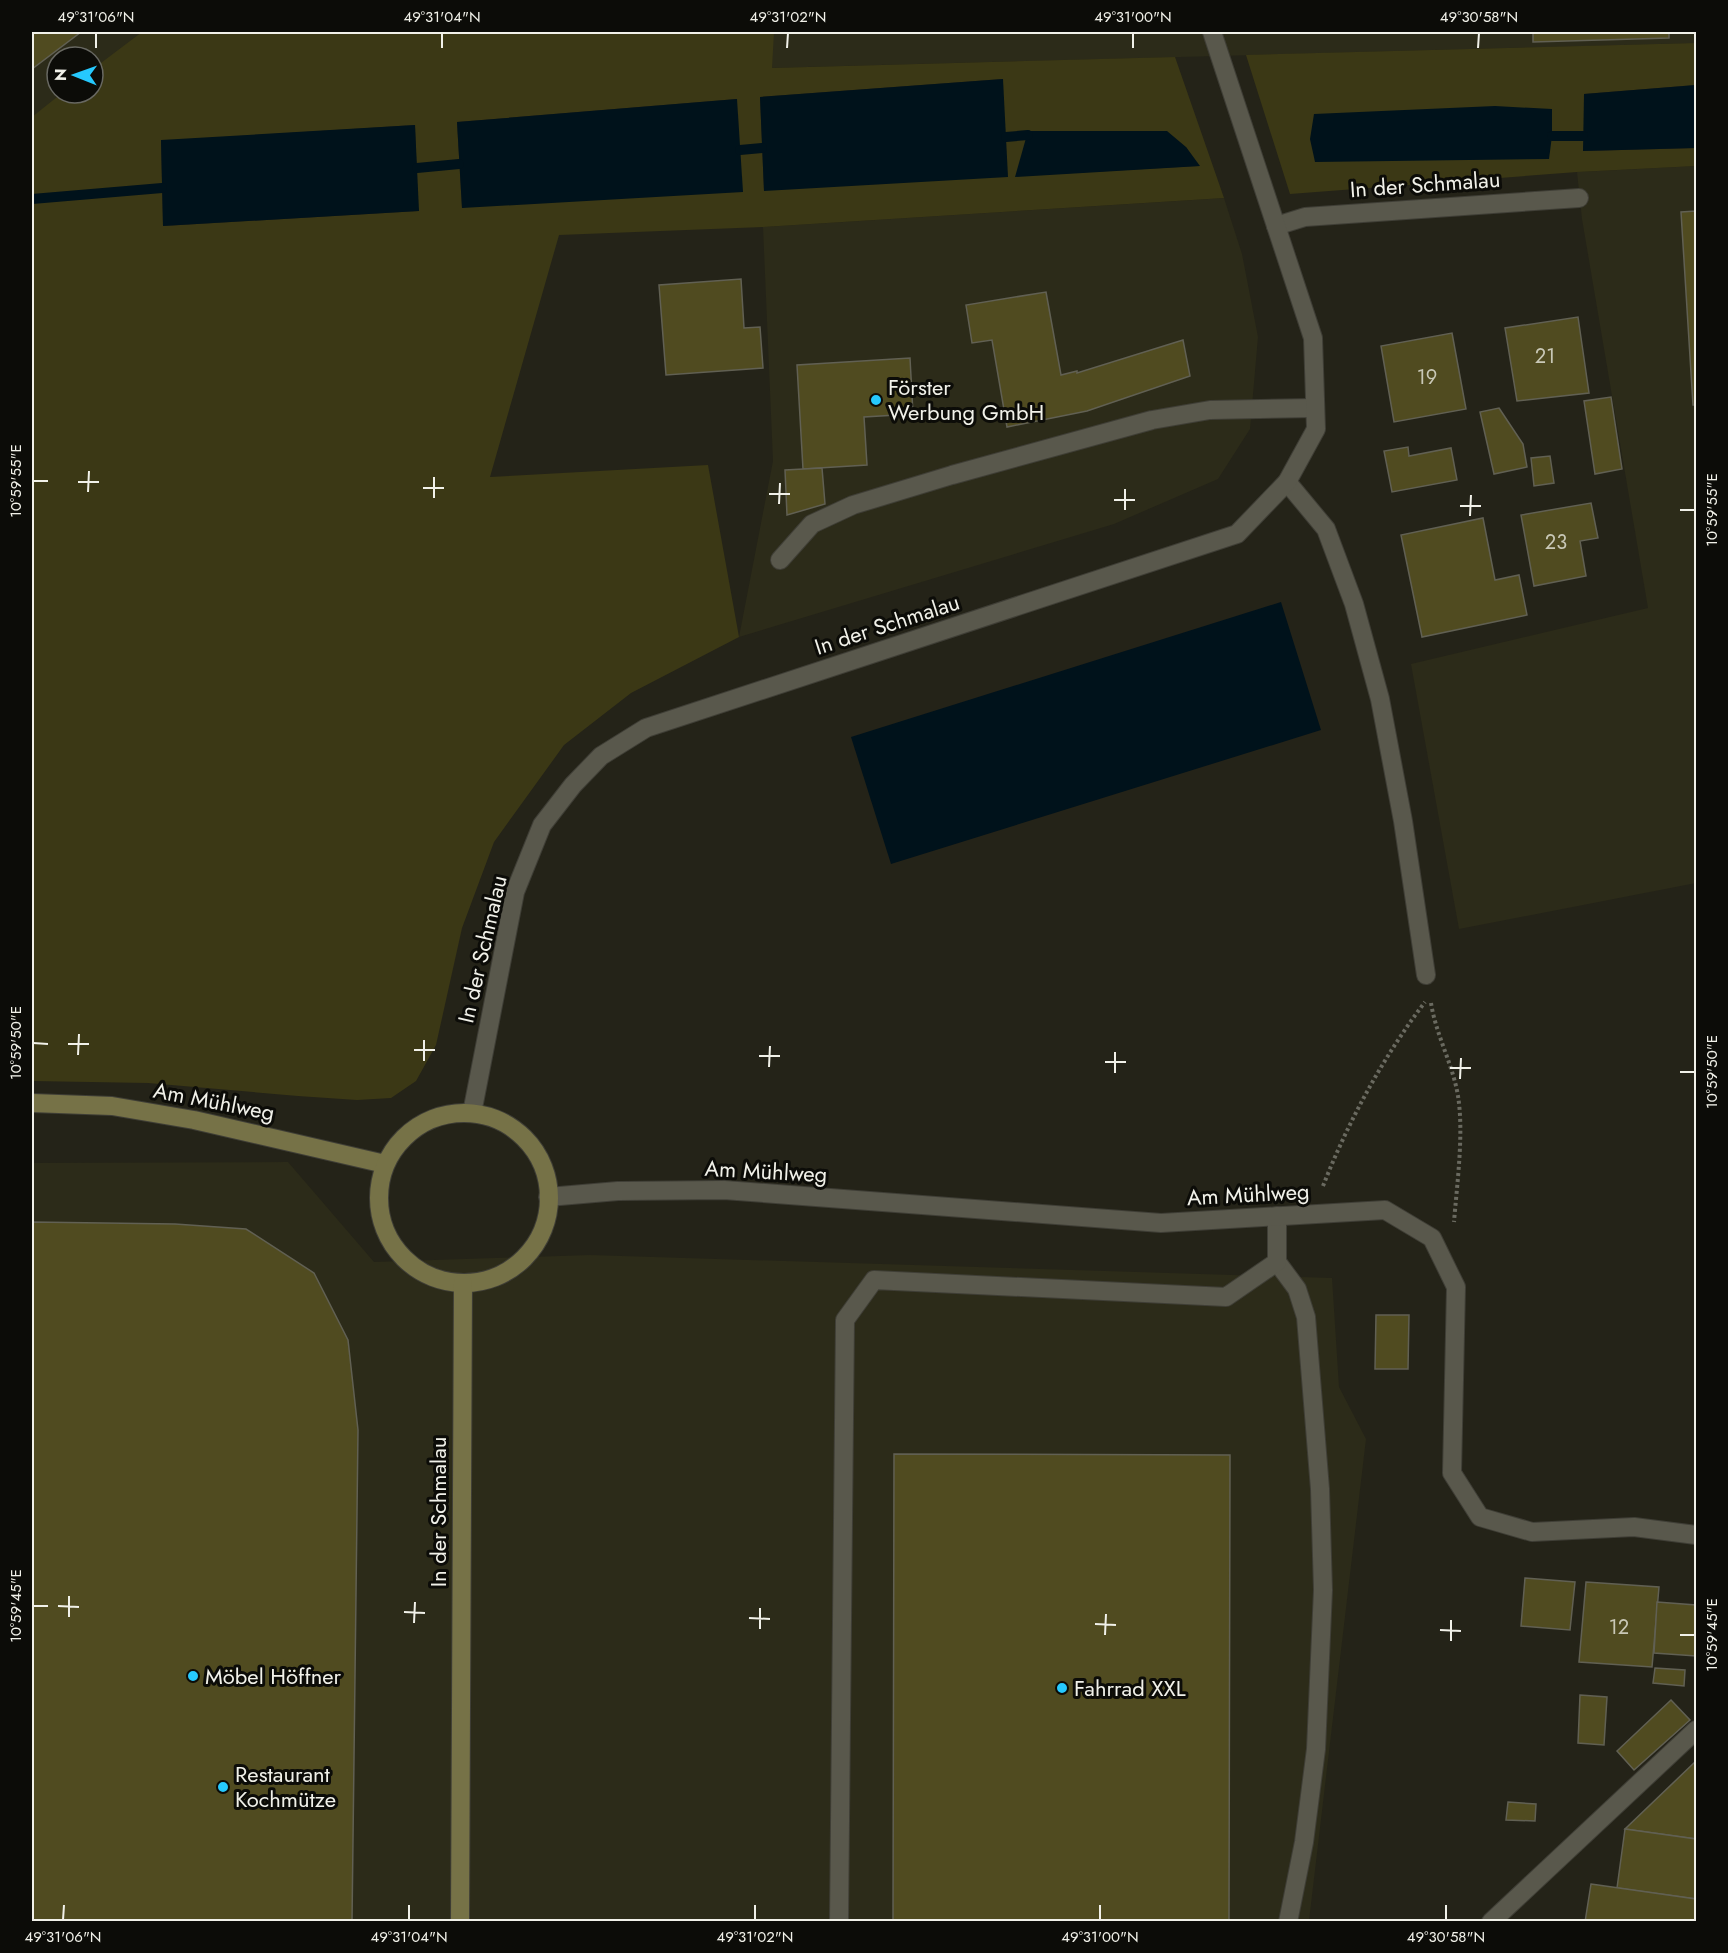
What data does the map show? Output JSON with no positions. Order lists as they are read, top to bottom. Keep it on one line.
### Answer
{"streets":{"main road":["In der Schmalau","Am Mühlweg"]},"crossings":[["In der Schmalau","Am Mühlweg"]],"places":["Förster Werbung GmbH","Möbel Höffner","Fahrrad XXL","Restaurant Kochmütze"],"house_numbers":["21","19","23","12"],"north":"left","coordinates":["49°31'06\"N","49°31'04\"N","49°31'02\"N","49°31'00\"N","49°30'58\"N","10°59'55\"E","10°59'50\"E","10°59'45\"E"]}
